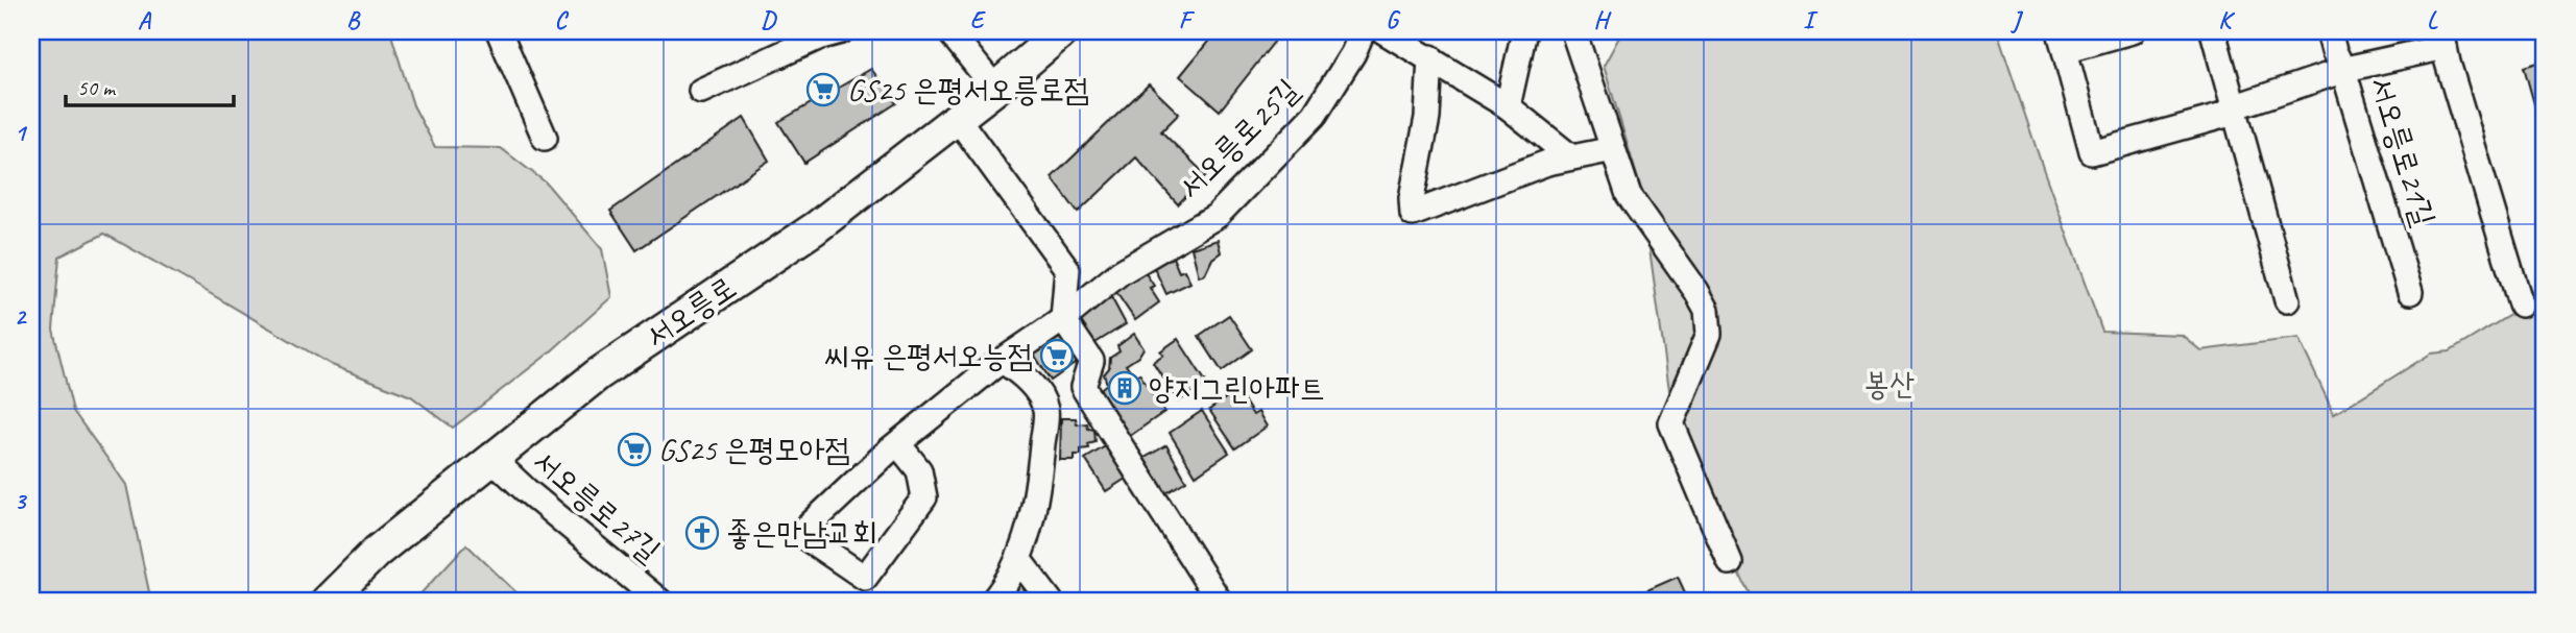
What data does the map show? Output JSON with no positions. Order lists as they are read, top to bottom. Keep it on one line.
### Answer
{"streets":{"main road":["서오릉로"],"street":["서오릉로25길","서오릉로21길","서오릉로27길"]},"crossings":[["서오릉로","서오릉로27길"]],"parks":["봉산"],"places":{"supermarket":["GS25 은평서오릉로점","씨유 은평서오능점","GS25 은평모아점"],"building":["양지그린아파트"],"church":["좋은만남교회"]},"scale_bar":"50 m","grid":{"columns":["A","B","C","D","E","F","G","H","I","J","K","L"],"rows":["1","2","3"]}}
